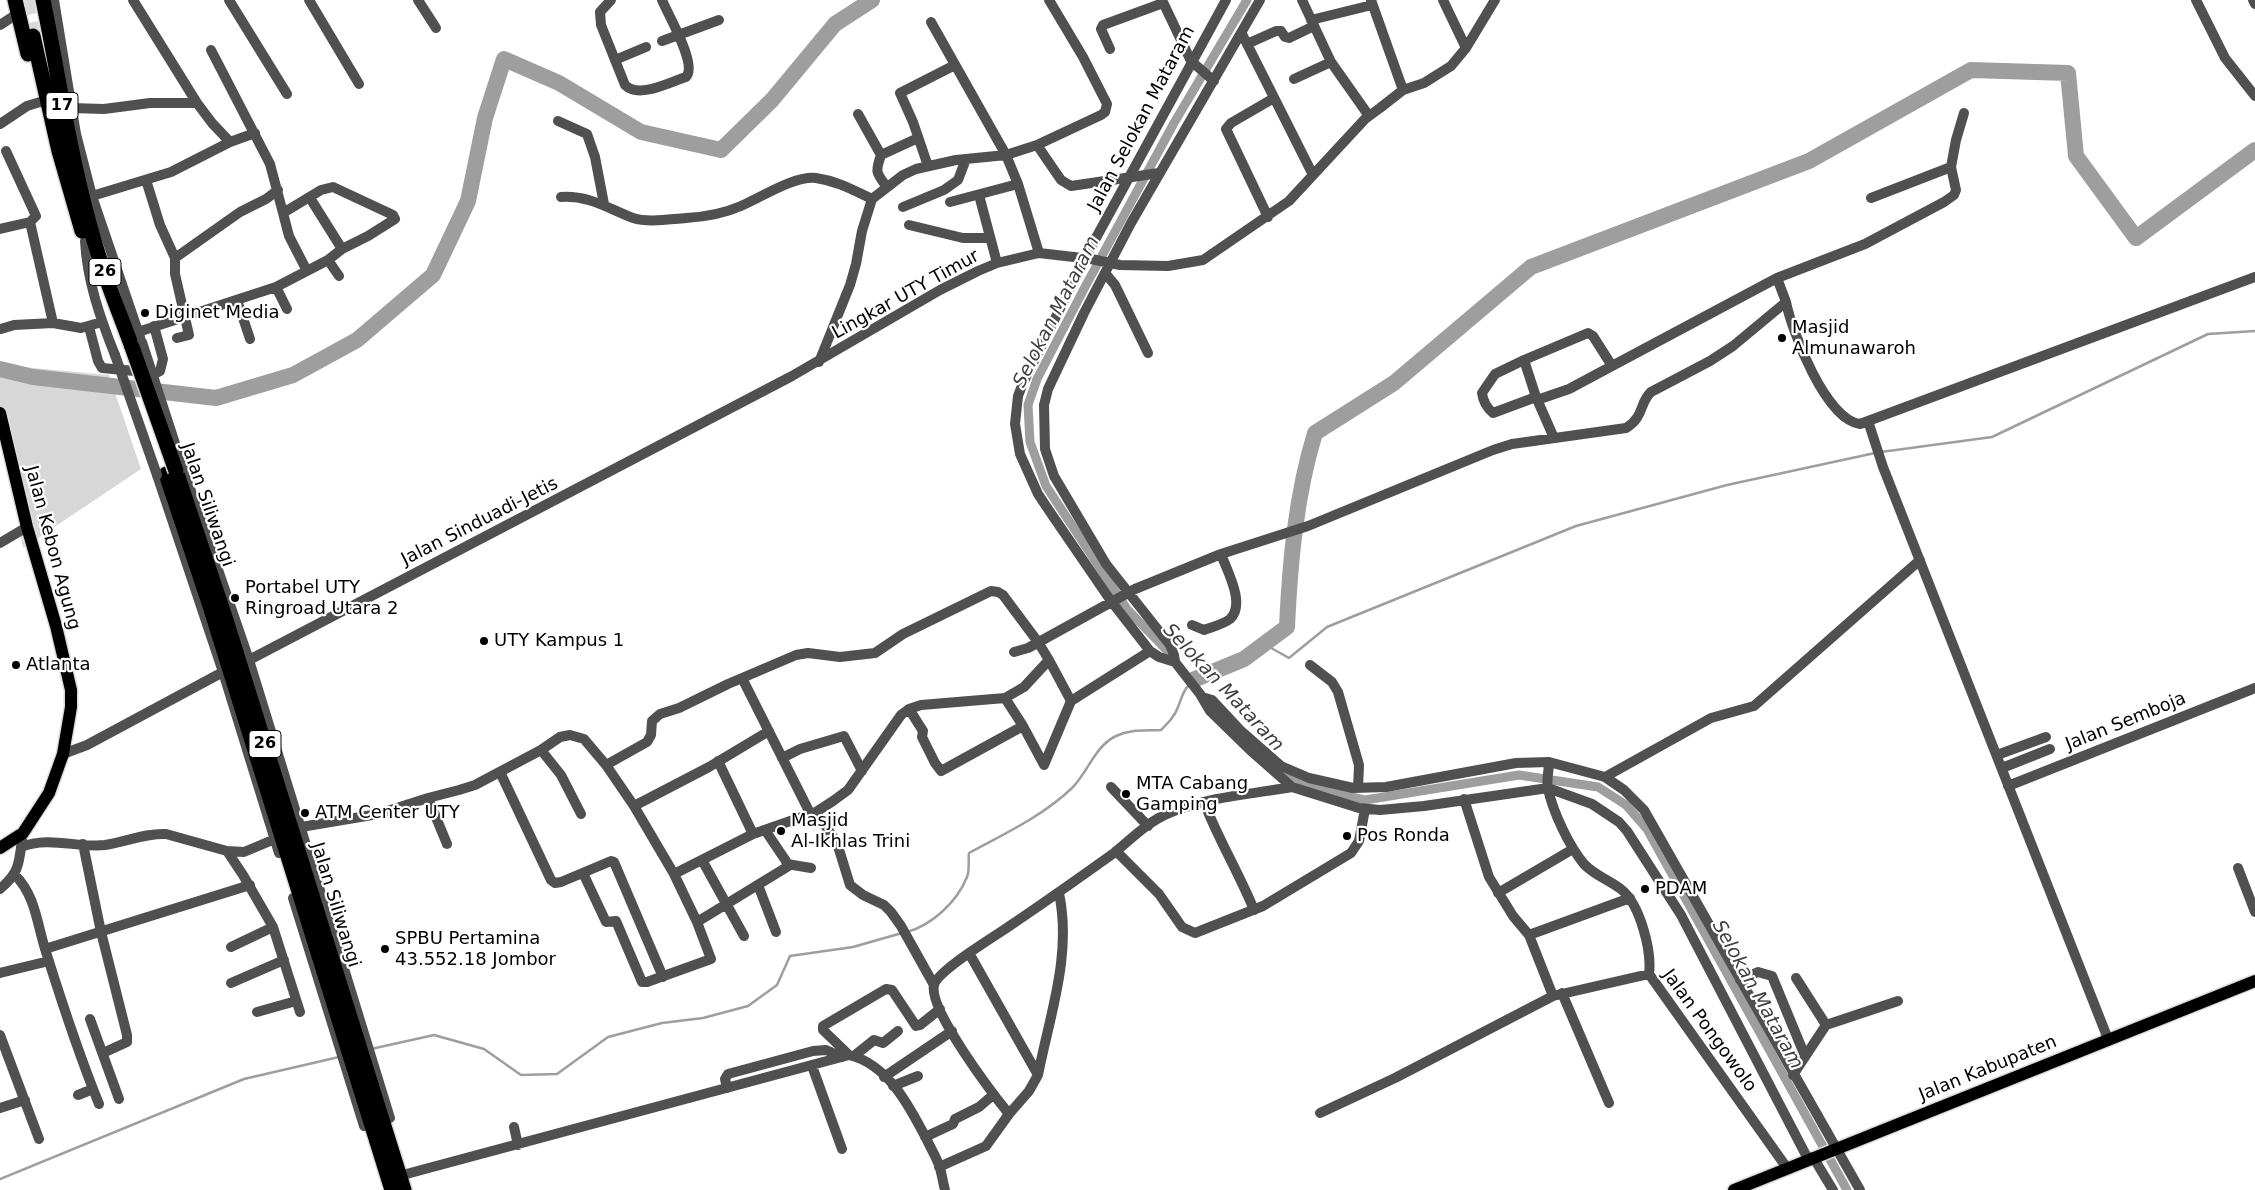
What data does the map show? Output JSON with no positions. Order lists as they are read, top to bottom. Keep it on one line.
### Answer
{"streets":{"highway":["17","26","Jalan Siliwangi"],"main road":["Jalan Kebon Agung","Jalan Kabupaten"],"street":["Jalan Selokan Mataram","Lingkar UTY Timur","Jalan Sinduadi-Jetis","Jalan Semboja","Jalan Pongowolo"]},"crossings":[["Jalan Selokan Mataram","Jalan Kabupaten"],["26","Jalan Siliwangi"],["Lingkar UTY Timur","Jalan Sinduadi-Jetis"],["Jalan Pongowolo","Jalan Kabupaten"]],"water":["Selokan Mataram"],"places":["Diginet Media","Masjid Almunawaroh","Portabel UTY Ringroad Utara 2","UTY Kampus 1","Atlanta","MTA Cabang Gamping","ATM Center UTY","Masjid Al-Ikhlas Trini","Pos Ronda","PDAM","SPBU Pertamina 43.552.18 Jombor"]}
